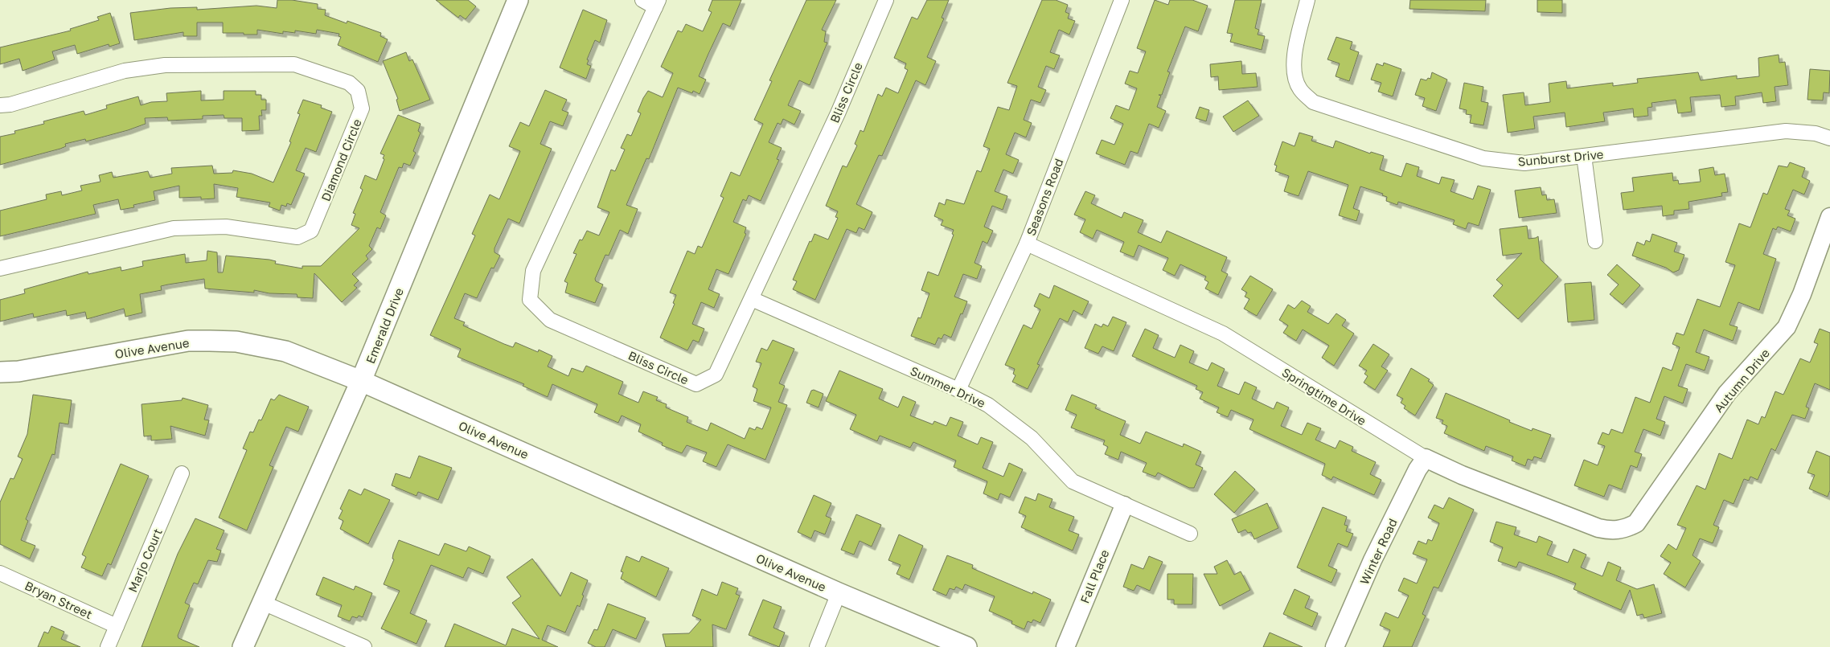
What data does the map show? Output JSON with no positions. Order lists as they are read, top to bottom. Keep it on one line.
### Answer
{"streets":{"main road":["Emerald Drive","Olive Avenue"],"street":["Bliss Circle","Sunburst Drive","Diamond Circle","Seasons Road","Autumn Drive","Summer Drive","Springtime Drive","Winter Road","Marjo Court","Fall Place","Bryan Street"]},"crossings":[["Bliss Circle","Summer Drive"],["Seasons Road","Summer Drive"],["Seasons Road","Springtime Drive"],["Emerald Drive","Olive Avenue"],["Autumn Drive","Springtime Drive"],["Summer Drive","Fall Place"],["Springtime Drive","Winter Road"],["Marjo Court","Bryan Street"]]}
